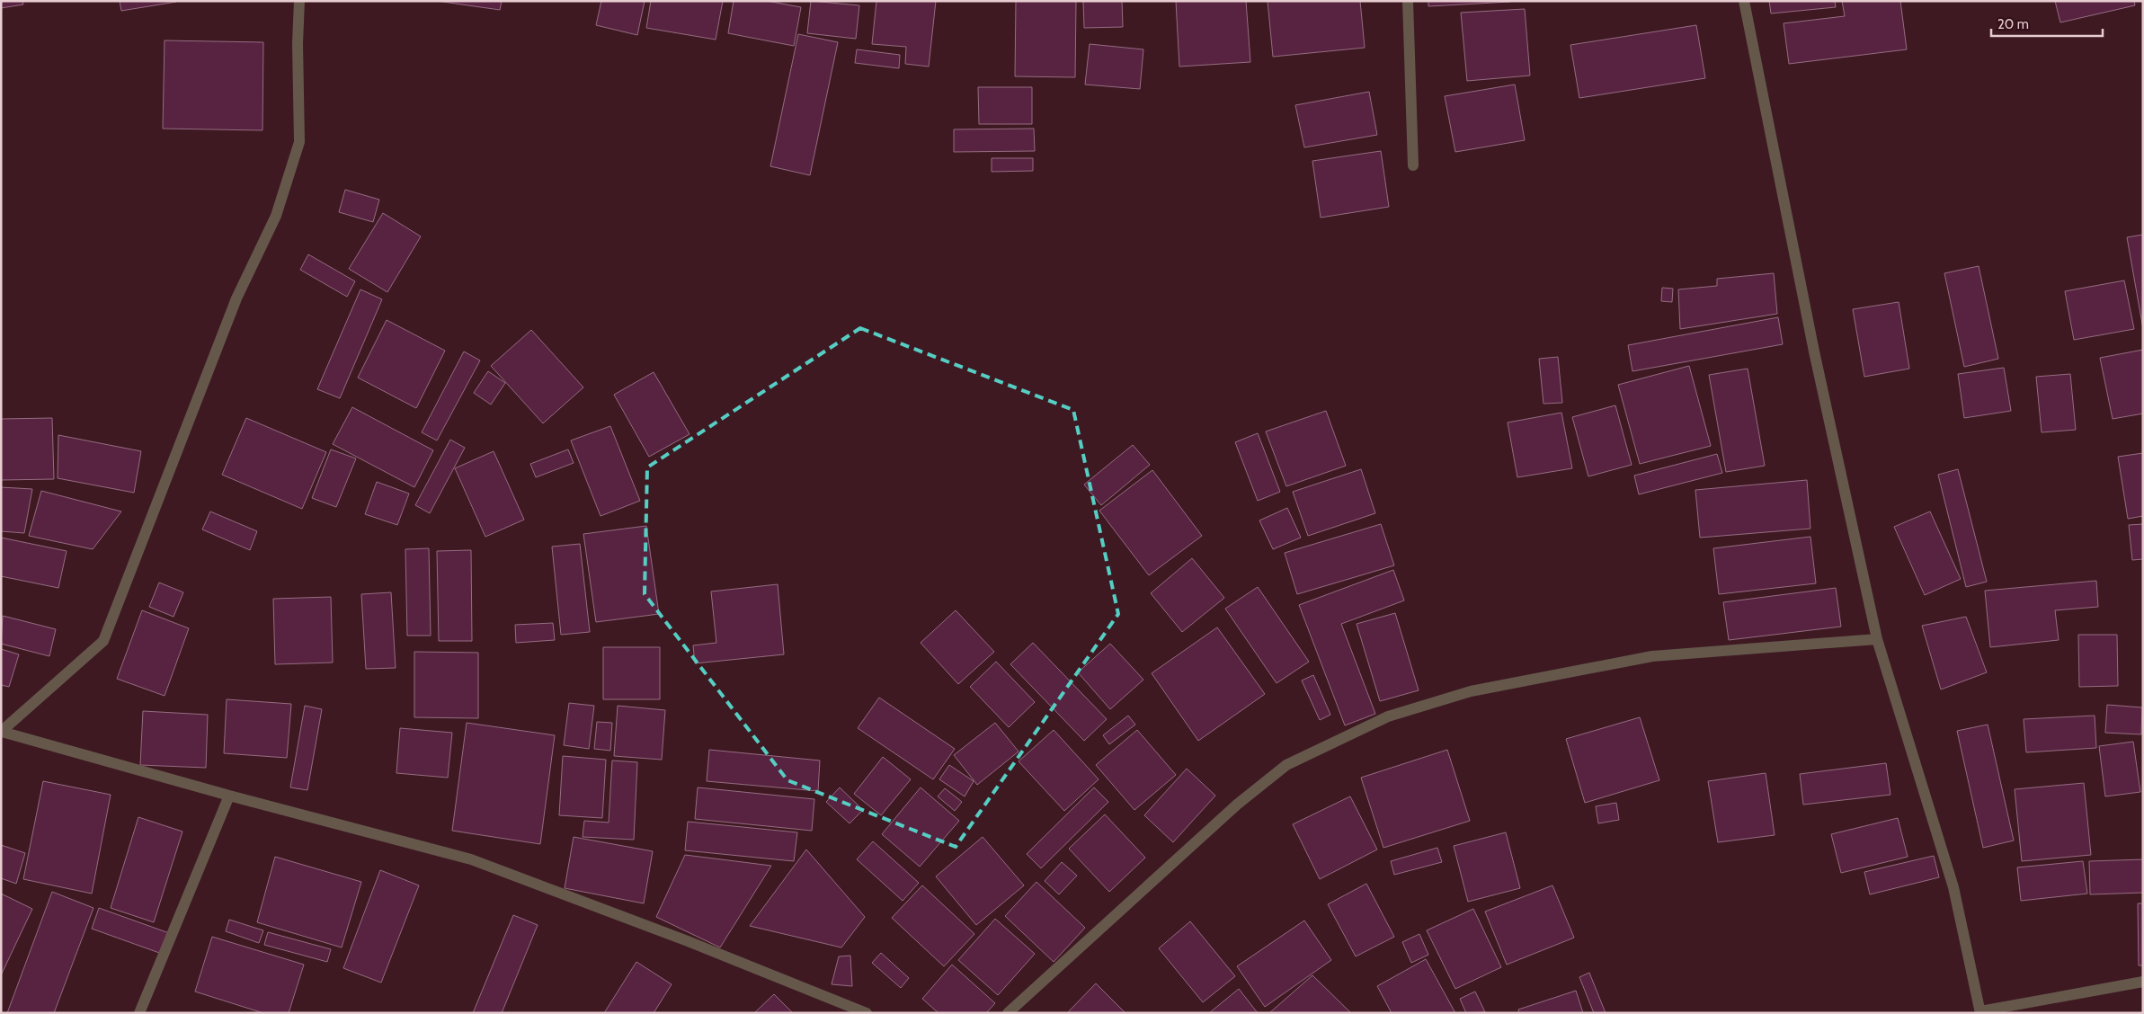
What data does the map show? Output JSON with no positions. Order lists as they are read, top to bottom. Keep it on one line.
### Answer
{"scale_bar":"20 m"}
